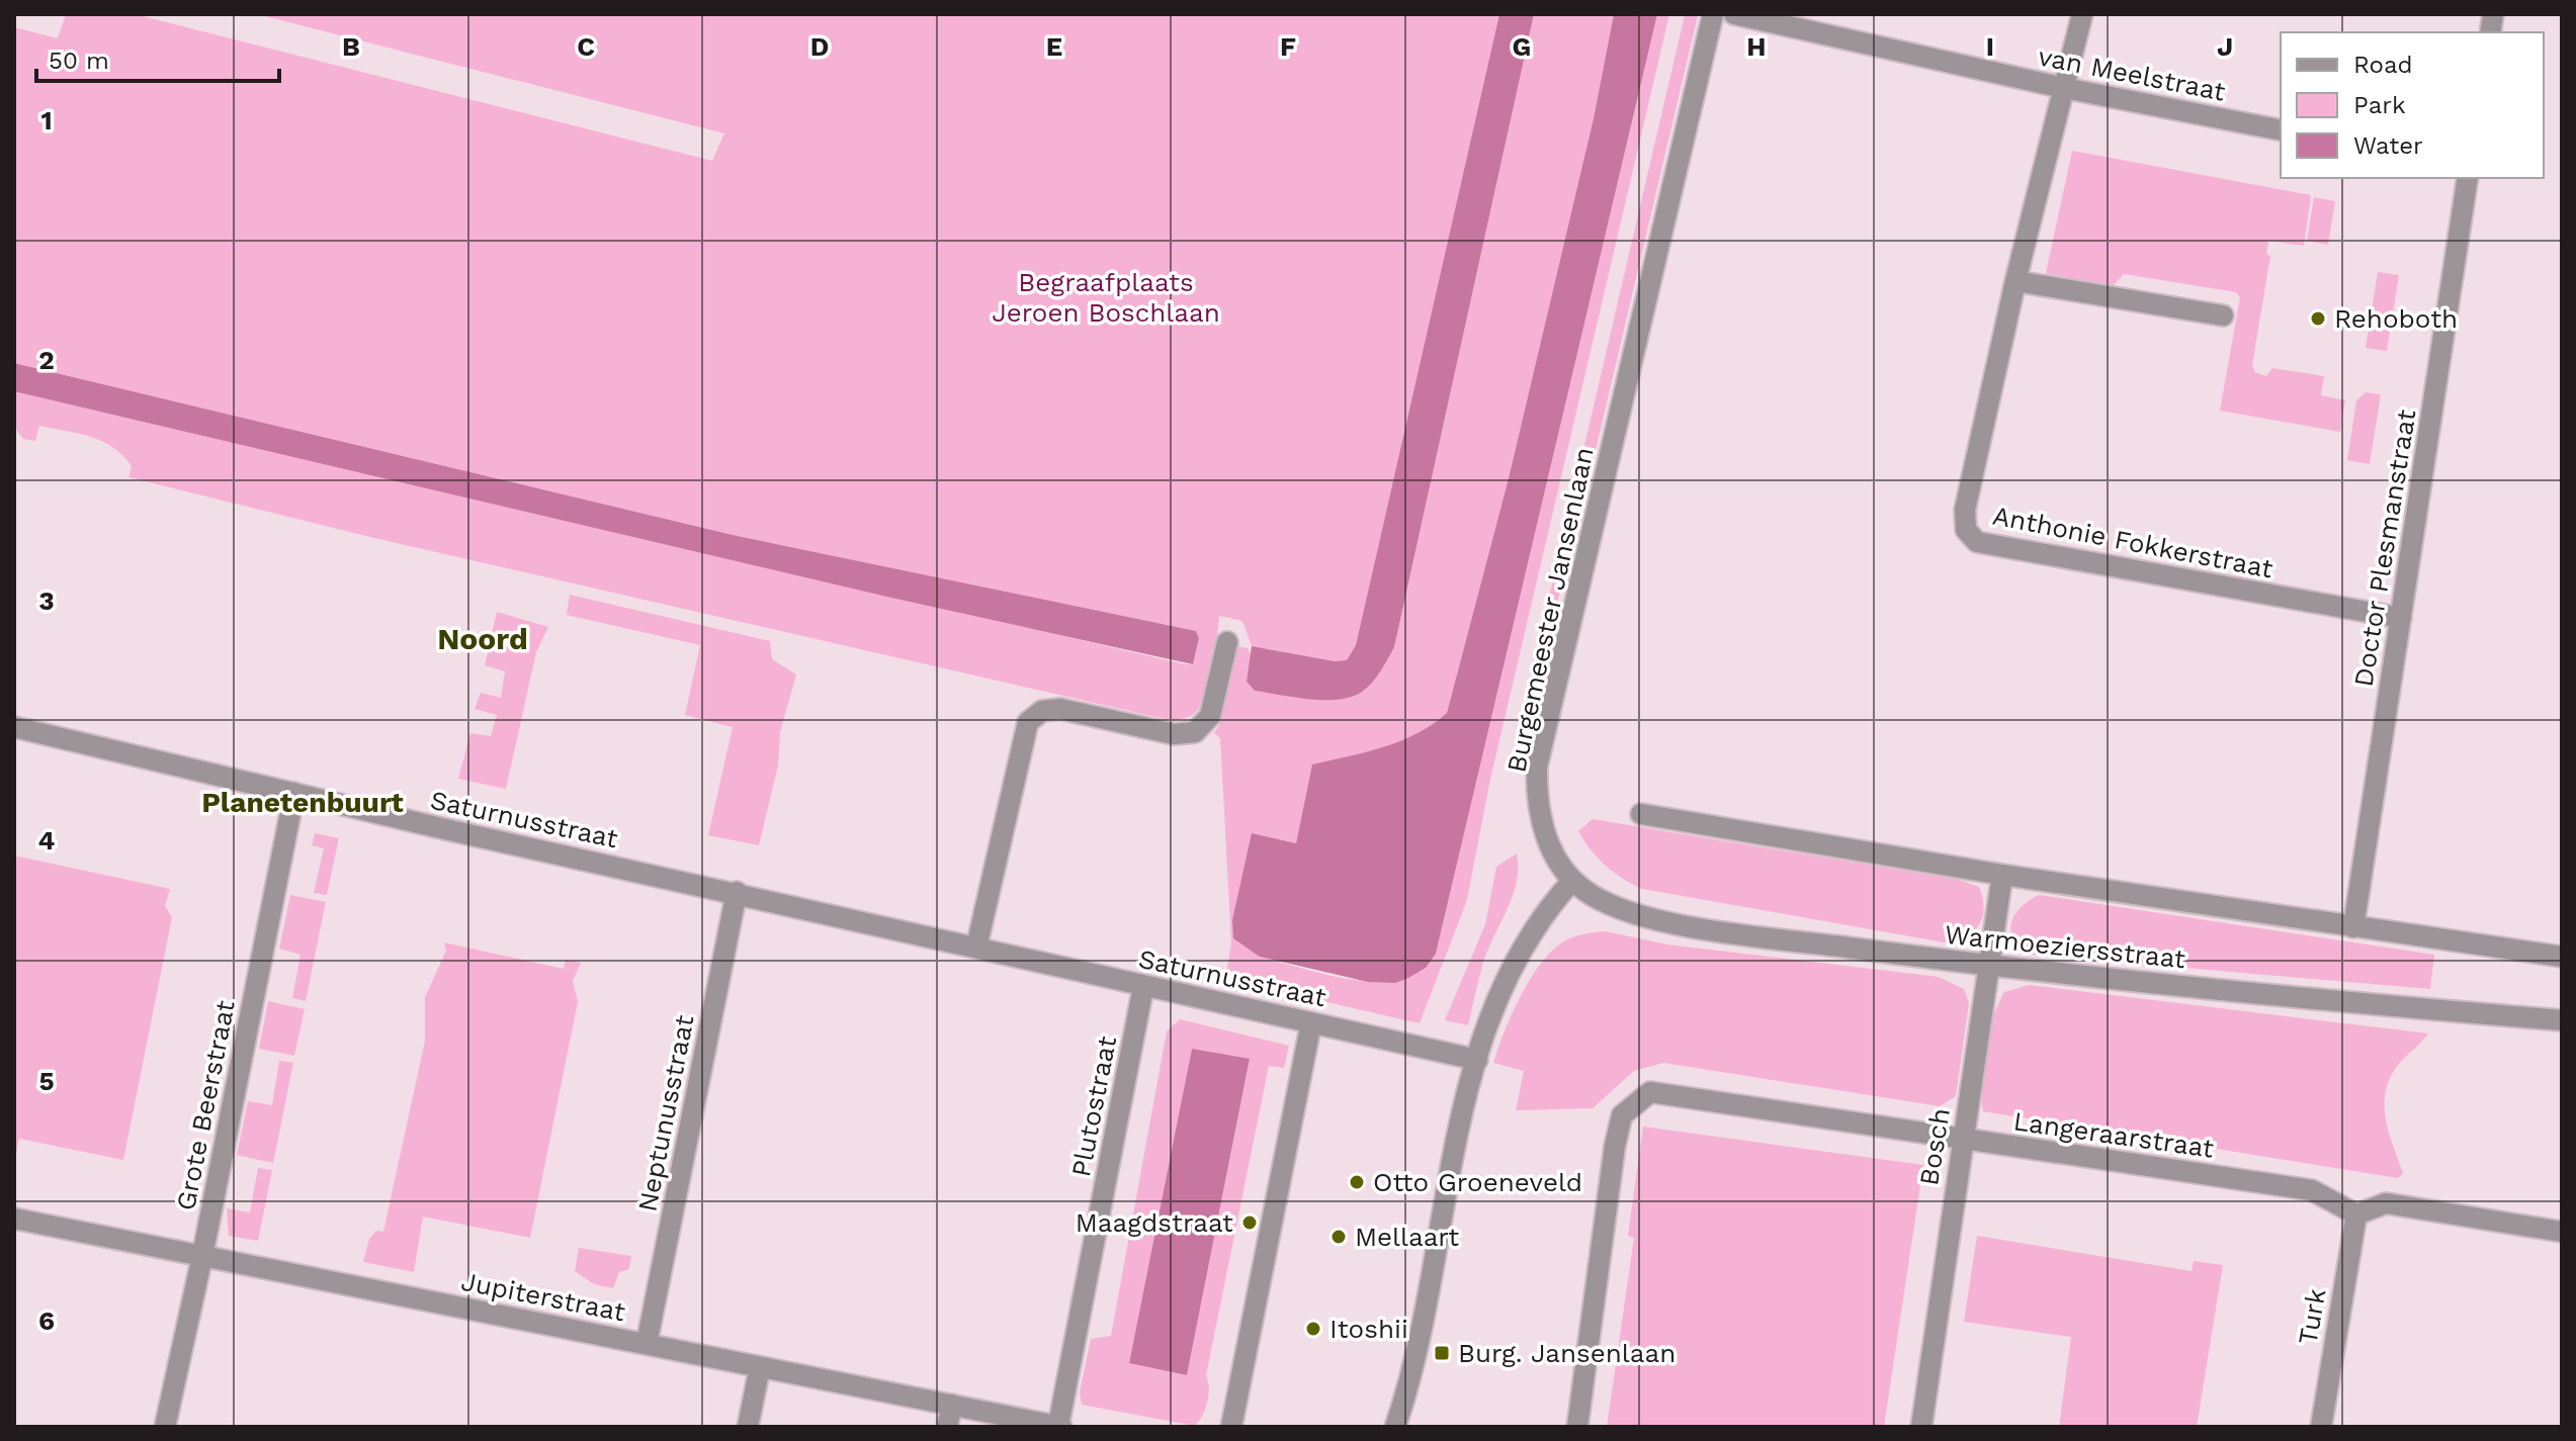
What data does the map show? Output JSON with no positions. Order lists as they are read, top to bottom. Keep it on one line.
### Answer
{"streets":{"street":["van Meelstraat","Anthonie Fokkerstraat","Doctor Plesmanstraat","Burgemeester Jansenlaan","Saturnusstraat","Warmoeziersstraat","Grote Beerstraat","Plutostraat","Neptunusstraat","Langeraarstraat","Bosch","Jupiterstraat","Turk"]},"crossings":[["van Meelstraat","Anthonie Fokkerstraat"],["Anthonie Fokkerstraat","Doctor Plesmanstraat"],["Burgemeester Jansenlaan","Warmoeziersstraat"],["Saturnusstraat","Grote Beerstraat"],["Saturnusstraat","Plutostraat"],["Saturnusstraat","Neptunusstraat"],["Warmoeziersstraat","Bosch"],["Grote Beerstraat","Jupiterstraat"],["Plutostraat","Jupiterstraat"],["Neptunusstraat","Jupiterstraat"],["Langeraarstraat","Bosch"],["Langeraarstraat","Turk"]],"districts":["Noord","Planetenbuurt"],"parks":["Begraafplaats Jeroen Boschlaan"],"places":{"other":["Rehoboth","Otto Groeneveld","Maagdstraat","Mellaart","Itoshii"],"transit":["Burg. Jansenlaan"]},"legend":["Road","Park","Water"],"scale_bar":"50 m","grid":{"columns":["B","C","D","E","F","G","H","I","J"],"rows":["1","2","3","4","5","6"]}}
